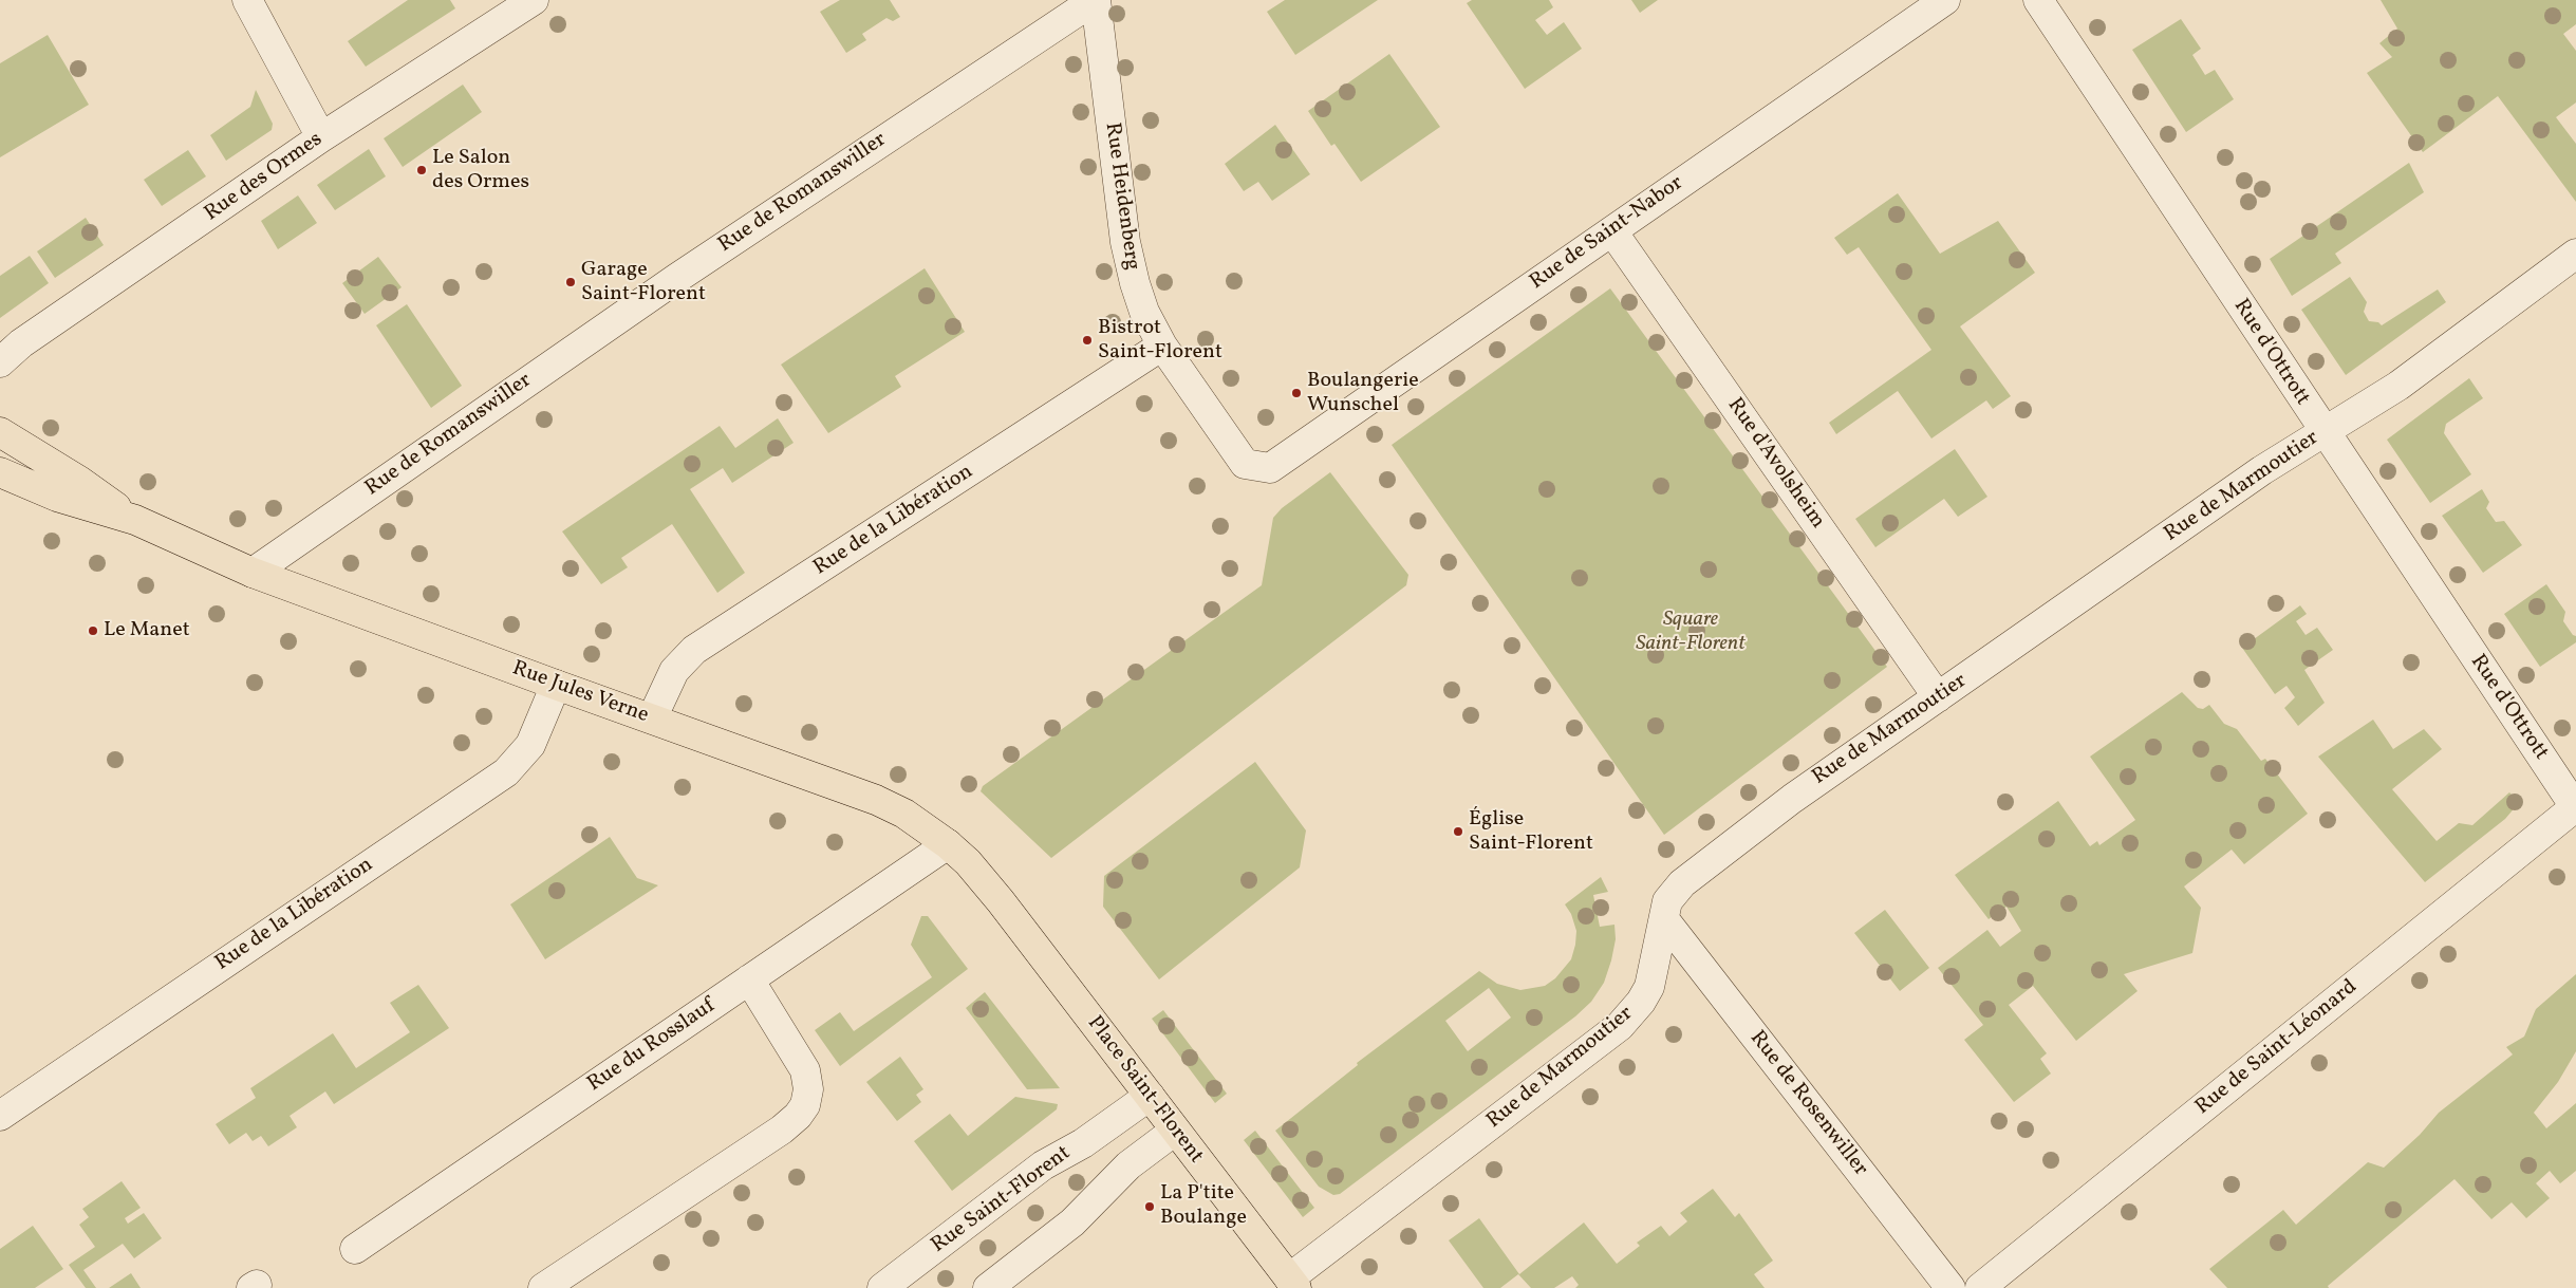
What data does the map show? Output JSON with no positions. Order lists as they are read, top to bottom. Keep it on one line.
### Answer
{"streets":{"main road":["Rue Jules Verne","Place Saint-Florent"],"street":["Rue des Ormes","Rue de Romanswiller","Rue Heidenberg","Rue de Saint-Nabor","Rue d'Ottrott","Rue d'Avolsheim","Rue de Marmoutier","Rue de la Libération","Rue du Rosslauf","Rue de Saint-Léonard","Rue de Rosenwiller","Rue Saint-Florent"]},"crossings":[["Rue de Romanswiller","Rue Heidenberg"],["Rue de Romanswiller","Rue Jules Verne"],["Rue Heidenberg","Rue de Saint-Nabor"],["Rue Heidenberg","Rue de la Libération"],["Rue de Saint-Nabor","Rue d'Avolsheim"],["Rue d'Ottrott","Rue de Marmoutier"],["Rue d'Ottrott","Rue de Saint-Léonard"],["Rue d'Avolsheim","Rue de Marmoutier"],["Rue de Marmoutier","Place Saint-Florent"],["Rue de Marmoutier","Rue de Rosenwiller"],["Rue de la Libération","Rue Jules Verne"],["Rue Jules Verne","Rue du Rosslauf"],["Rue Jules Verne","Place Saint-Florent"],["Place Saint-Florent","Rue Saint-Florent"]],"parks":["Square Saint-Florent"],"places":["Le Salon des Ormes","Garage Saint-Florent","Bistrot Saint-Florent","Boulangerie Wunschel","Le Manet","Église Saint-Florent","La P'tite Boulange"]}
